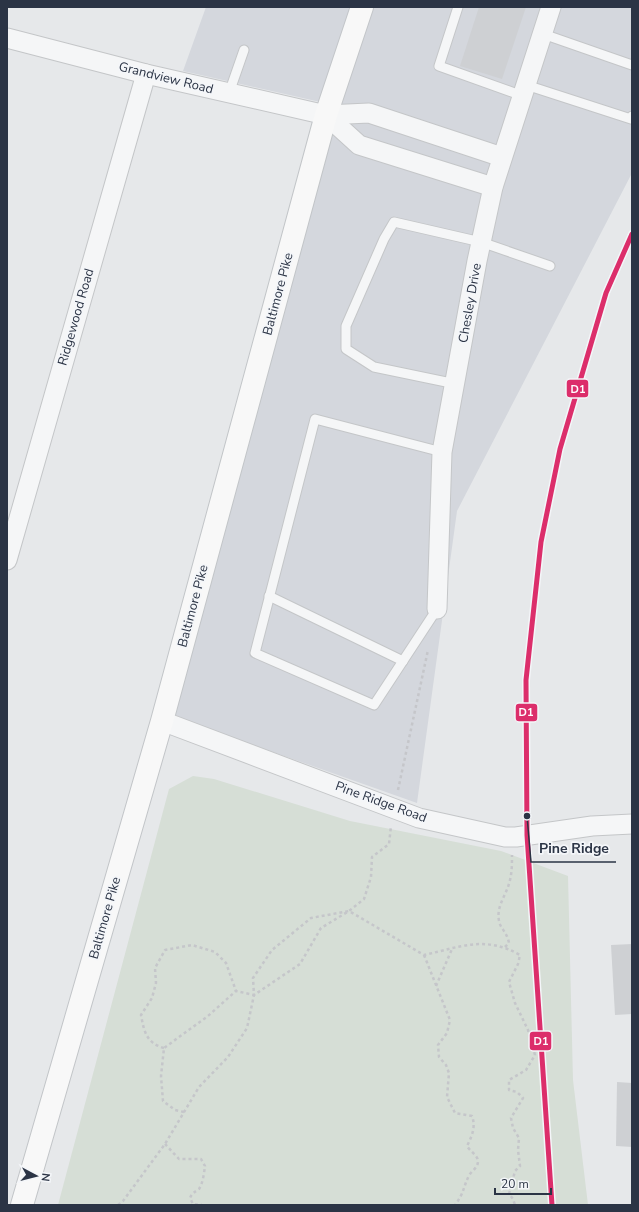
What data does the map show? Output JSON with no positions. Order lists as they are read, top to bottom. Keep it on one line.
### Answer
{"streets":{"main road":["Baltimore Pike"],"street":["Grandview Road","Chesley Drive","Ridgewood Road","Pine Ridge Road"]},"crossings":[["Grandview Road","Baltimore Pike"],["Grandview Road","Chesley Drive"],["Grandview Road","Ridgewood Road"],["Baltimore Pike","Pine Ridge Road"]],"places":["Pine Ridge"],"lines":["transit line D1"],"scale_bar":"20 m","north":"right"}
